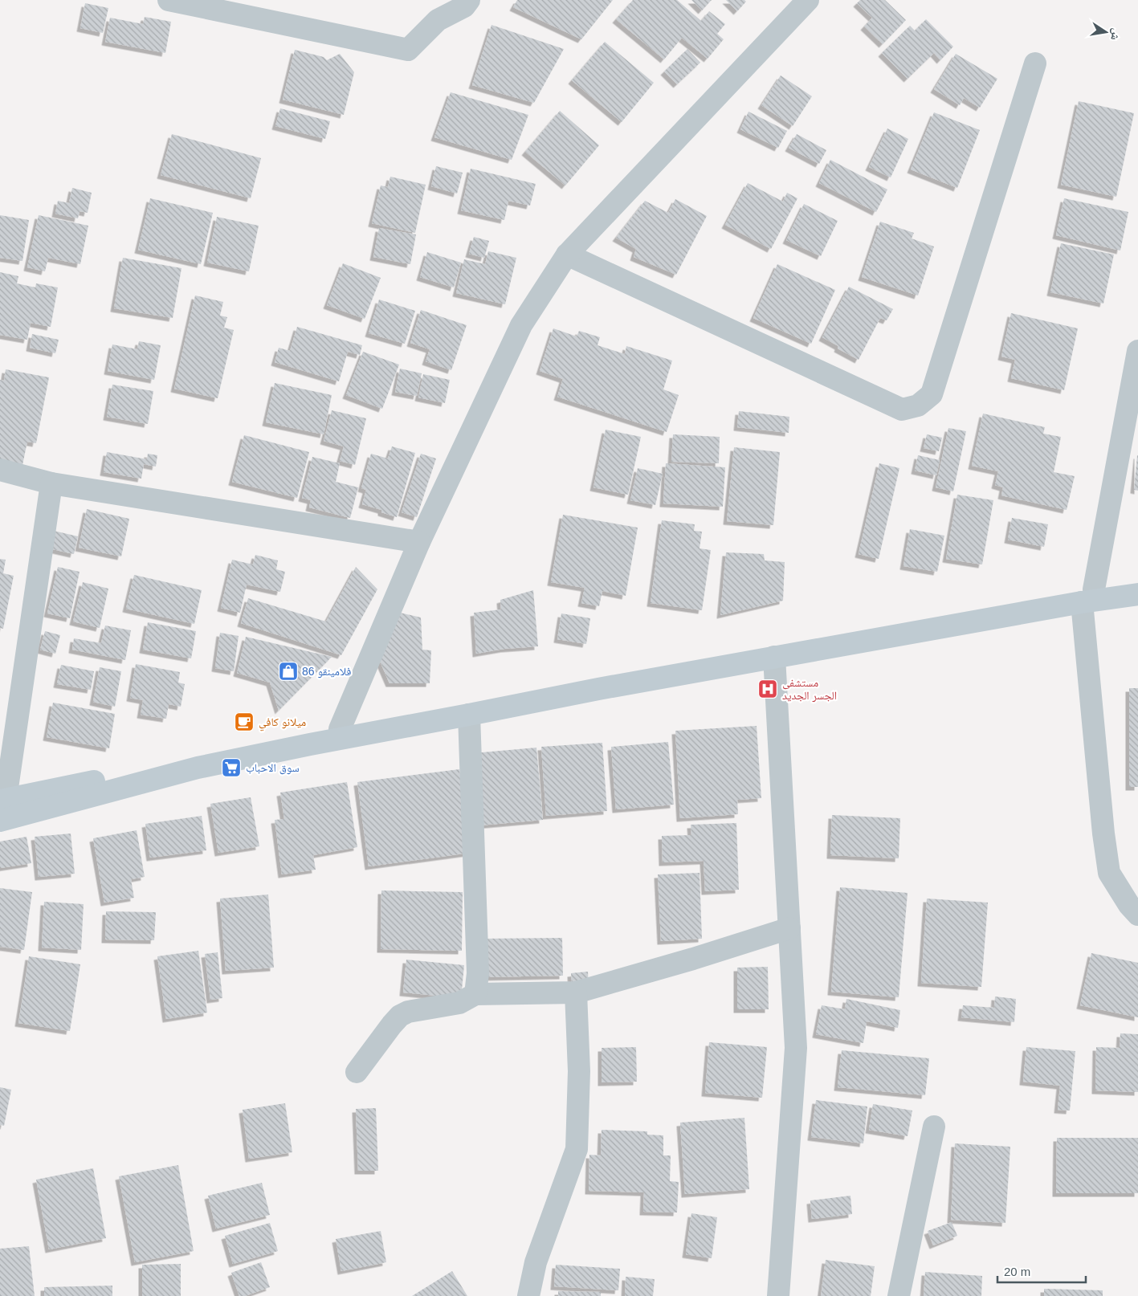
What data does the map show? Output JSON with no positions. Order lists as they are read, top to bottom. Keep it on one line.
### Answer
{"places":{"shop":["فلامينقو 86"],"hospital":["مستشفى الجسر الجديد"],"cafe":["ميلانو كافي"],"supermarket":["سوق الاحباب"]},"scale_bar":"20 m","north":"right"}
